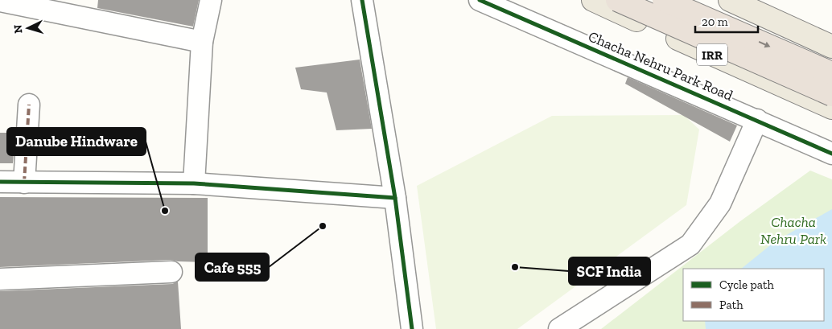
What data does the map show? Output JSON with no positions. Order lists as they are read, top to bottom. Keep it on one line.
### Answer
{"streets":{"main road":["IRR"],"street":["Chacha Nehru Park Road"]},"parks":["Chacha Nehru Park"],"places":["Danube Hindware","Cafe 555","SCF India"],"legend":["Cycle path","Path"],"scale_bar":"20 m","north":"left"}
